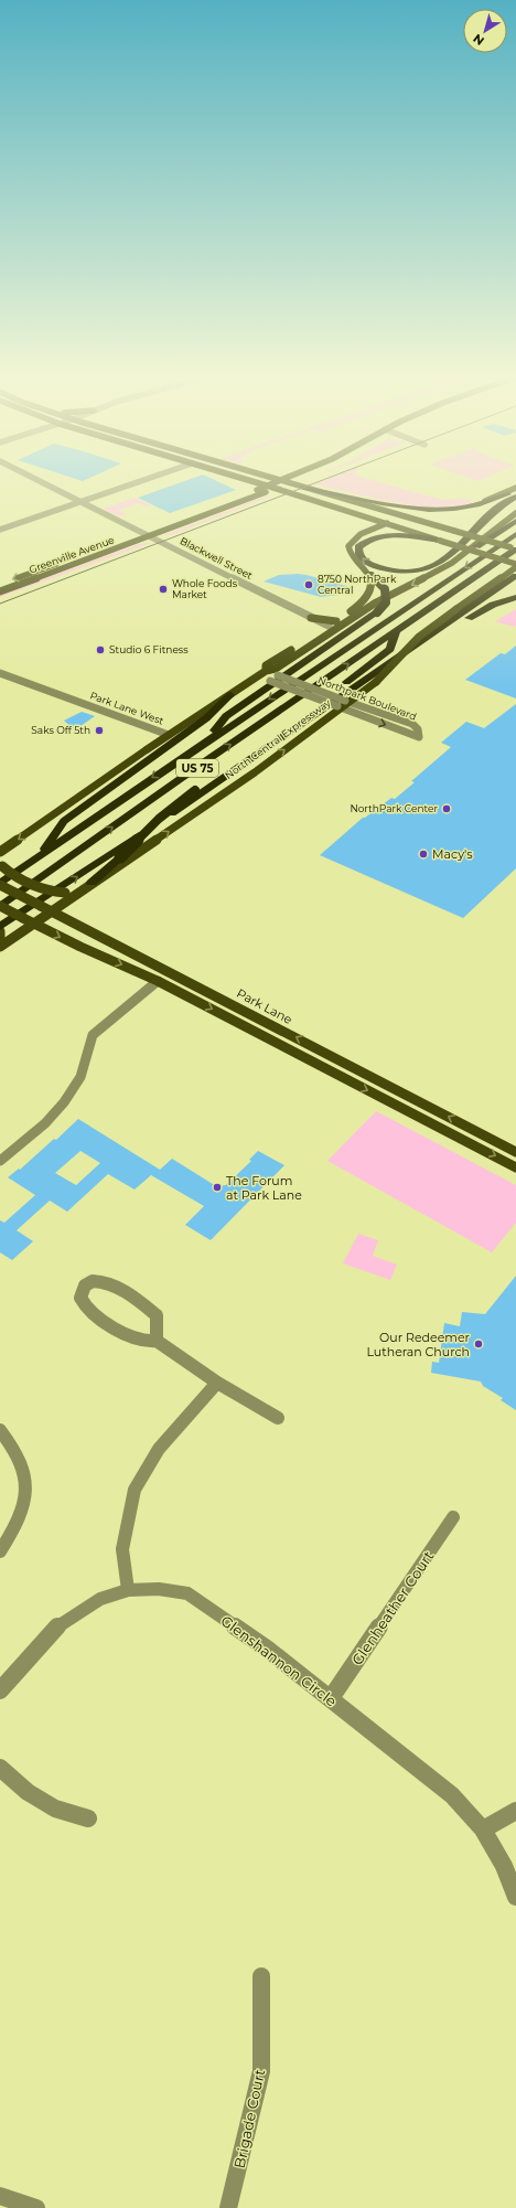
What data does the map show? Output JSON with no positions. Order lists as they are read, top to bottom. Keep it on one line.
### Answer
{"streets":{"highway":["North Central Expressway","US 75"],"main road":["Greenville Avenue","Park Lane"],"street":["Blackwell Street","Northpark Boulevard","Park Lane West","Glenheather Court","Glenshannon Circle","Brigade Court"]},"crossings":[["Greenville Avenue","Blackwell Street"],["Northpark Boulevard","North Central Expressway"],["North Central Expressway","Park Lane"],["US 75","Park Lane"],["Glenheather Court","Glenshannon Circle"]],"places":["8750 NorthPark Central","Whole Foods Market","Studio 6 Fitness","Saks Off 5th","NorthPark Center","Macy's","The Forum at Park Lane","Our Redeemer Lutheran Church"],"north":"bottom left"}
